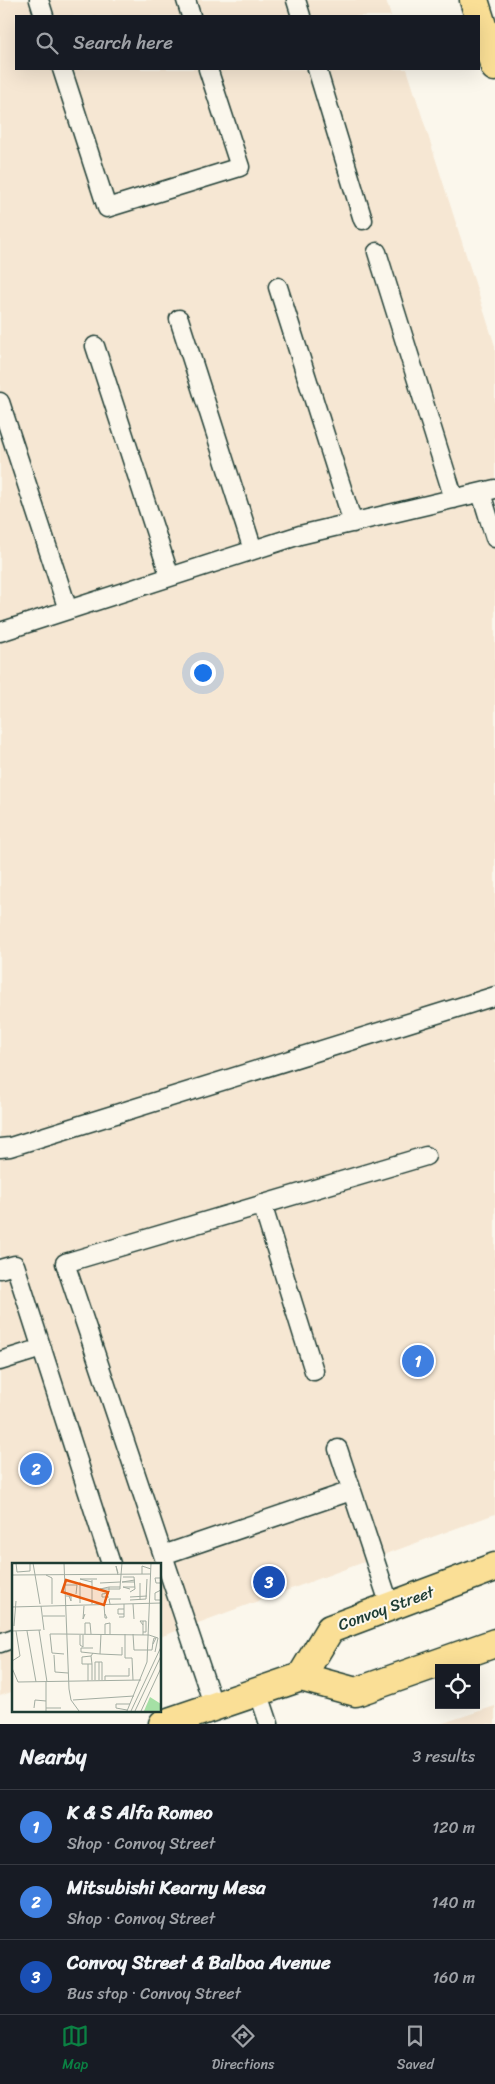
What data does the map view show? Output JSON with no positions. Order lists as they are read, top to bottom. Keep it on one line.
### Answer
{"streets":{"main road":["Convoy Street"]},"page":{"search":"Search here","pins":["1","2","3"],"heading":["Nearby","3 results"],"list":[{"mark":"1","name":"K & S Alfa Romeo","note":"Shop · Convoy Street","value":"120 m"},{"mark":"2","name":"Mitsubishi Kearny Mesa","note":"Shop · Convoy Street","value":"140 m"},{"mark":"3","name":"Convoy Street & Balboa Avenue","note":"Bus stop · Convoy Street","value":"160 m"}],"nav":["Map","Directions","Saved"]}}
